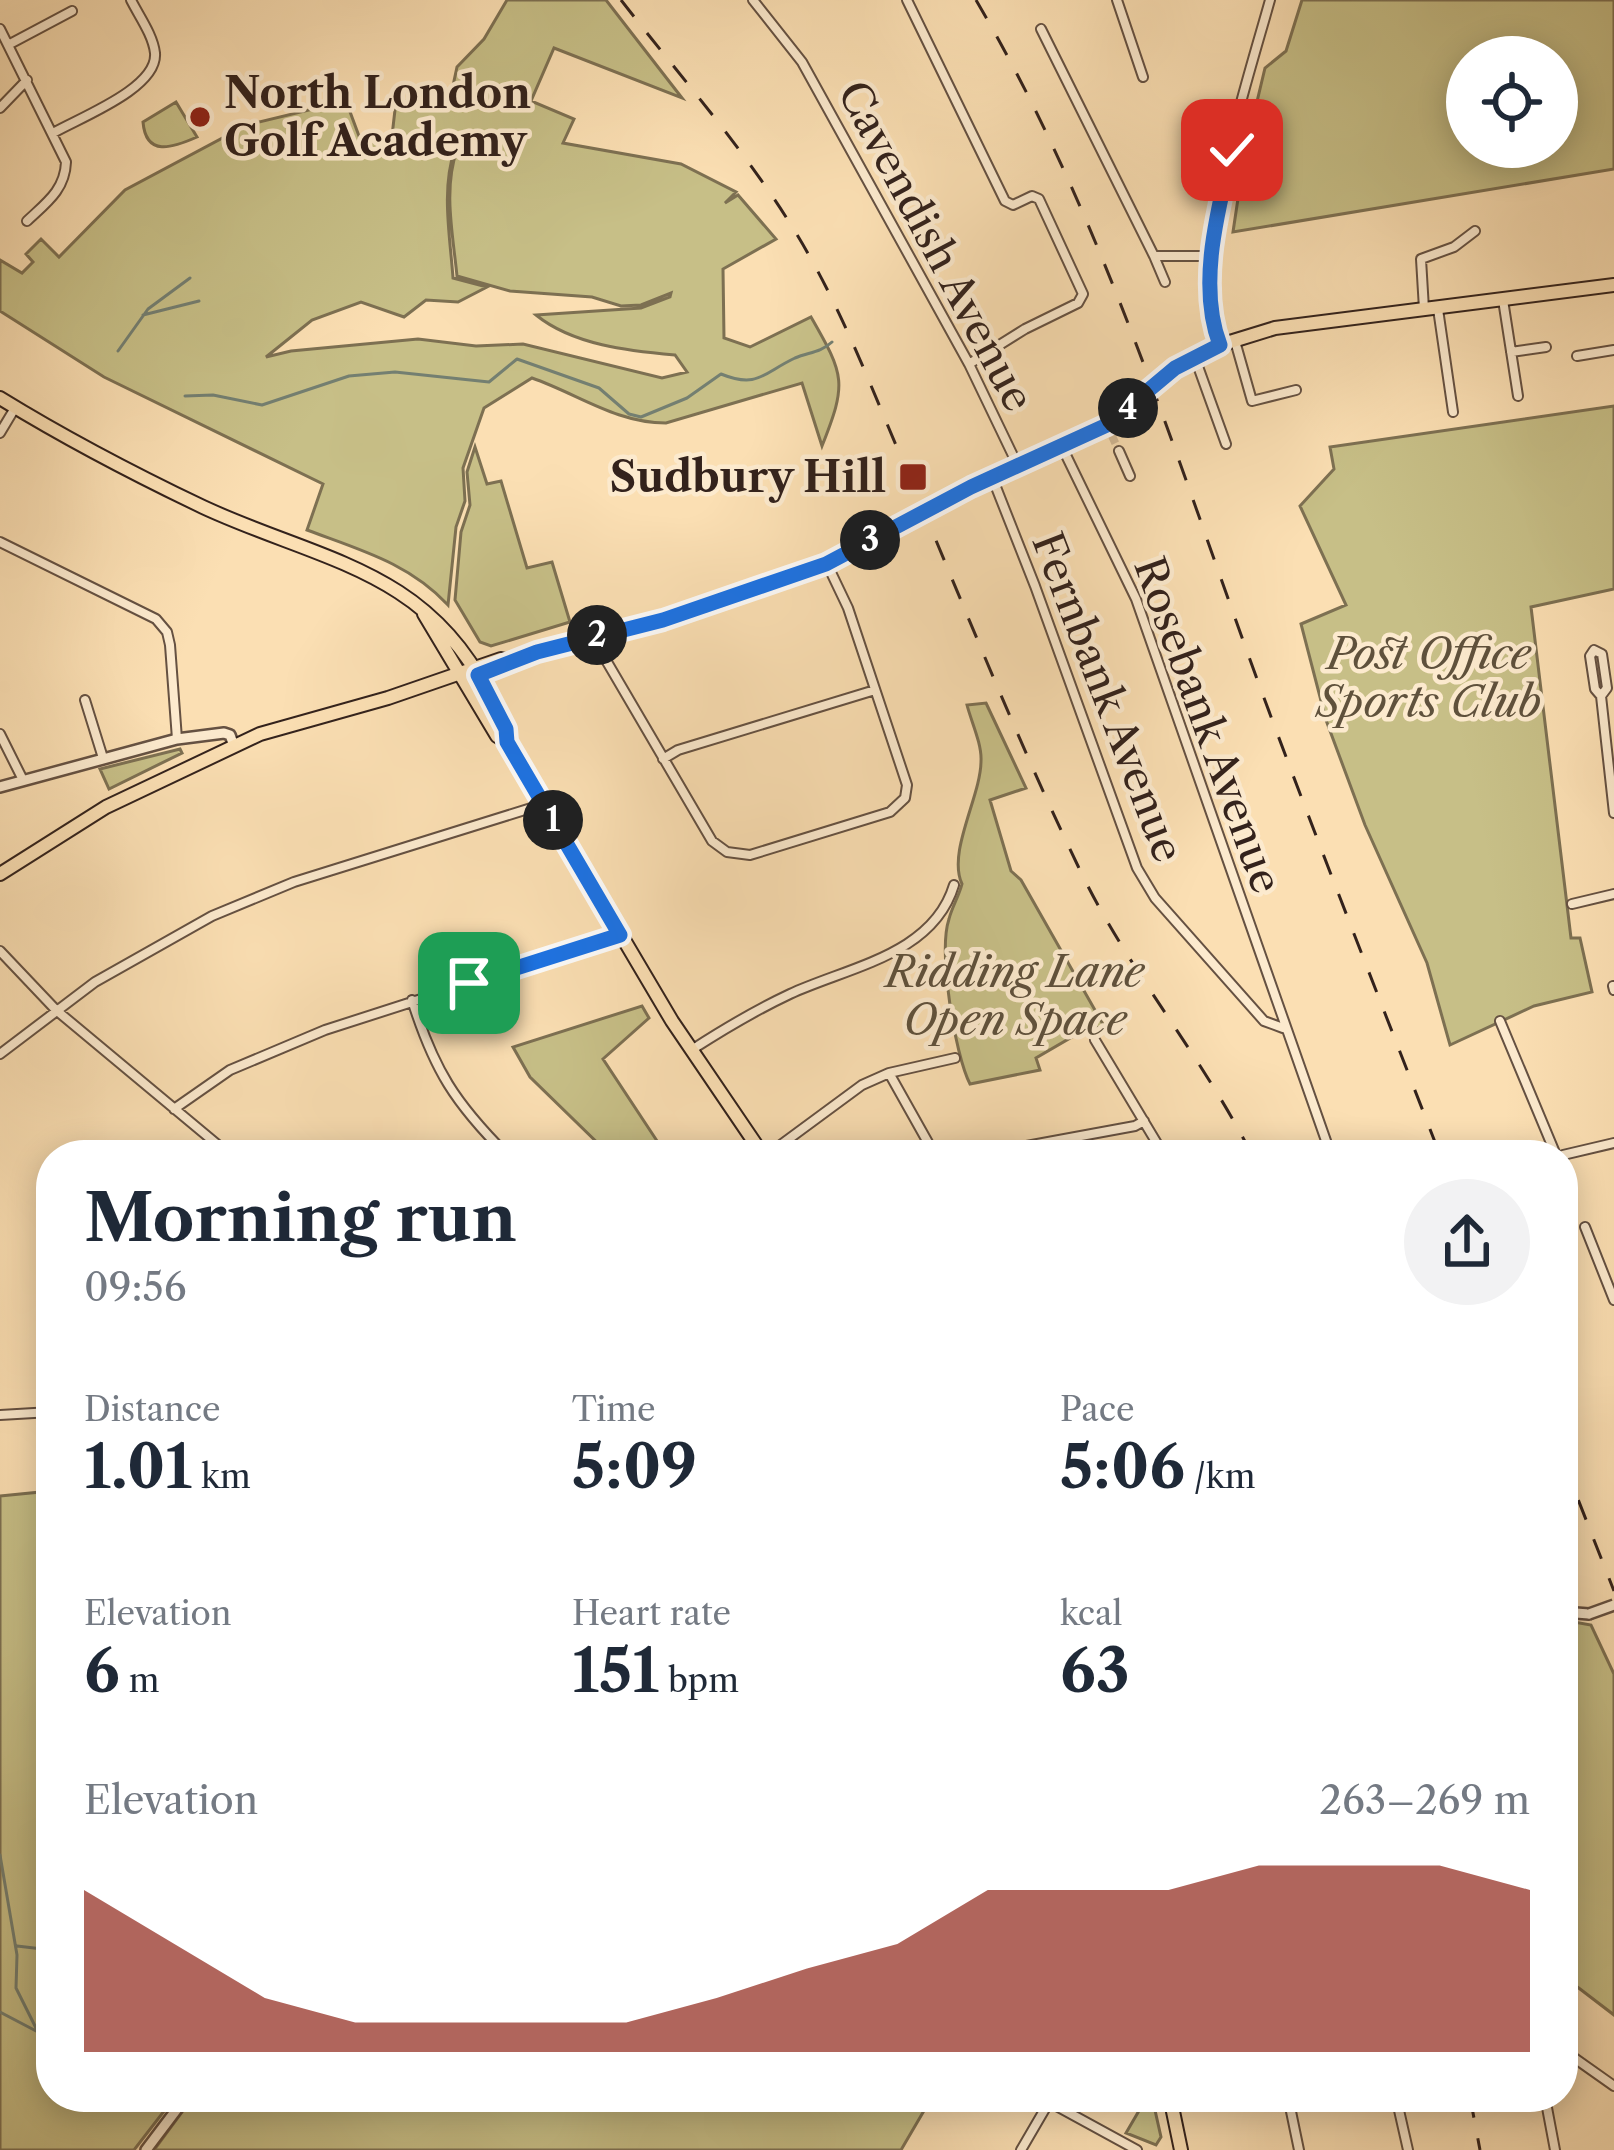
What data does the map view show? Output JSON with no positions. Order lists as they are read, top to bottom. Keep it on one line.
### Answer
{"streets":{"street":["Cavendish Avenue","Fernbank Avenue","Rosebank Avenue"]},"crossings":[["Fernbank Avenue","Rosebank Avenue"]],"parks":["Post Office Sports Club","Ridding Lane Open Space"],"places":{"other":["North London Golf Academy"],"transit":["Sudbury Hill"]},"page":{"pins":["4","3","2","1"],"heading":["Morning run","09:56"],"stats":[["Distance","1.01 km"],["Time","5:09"],["Pace","5:06 /km"],["Elevation","6 m"],["Heart rate","151 bpm"],["kcal","63"]],"chart":["Elevation","263–269 m"]}}
